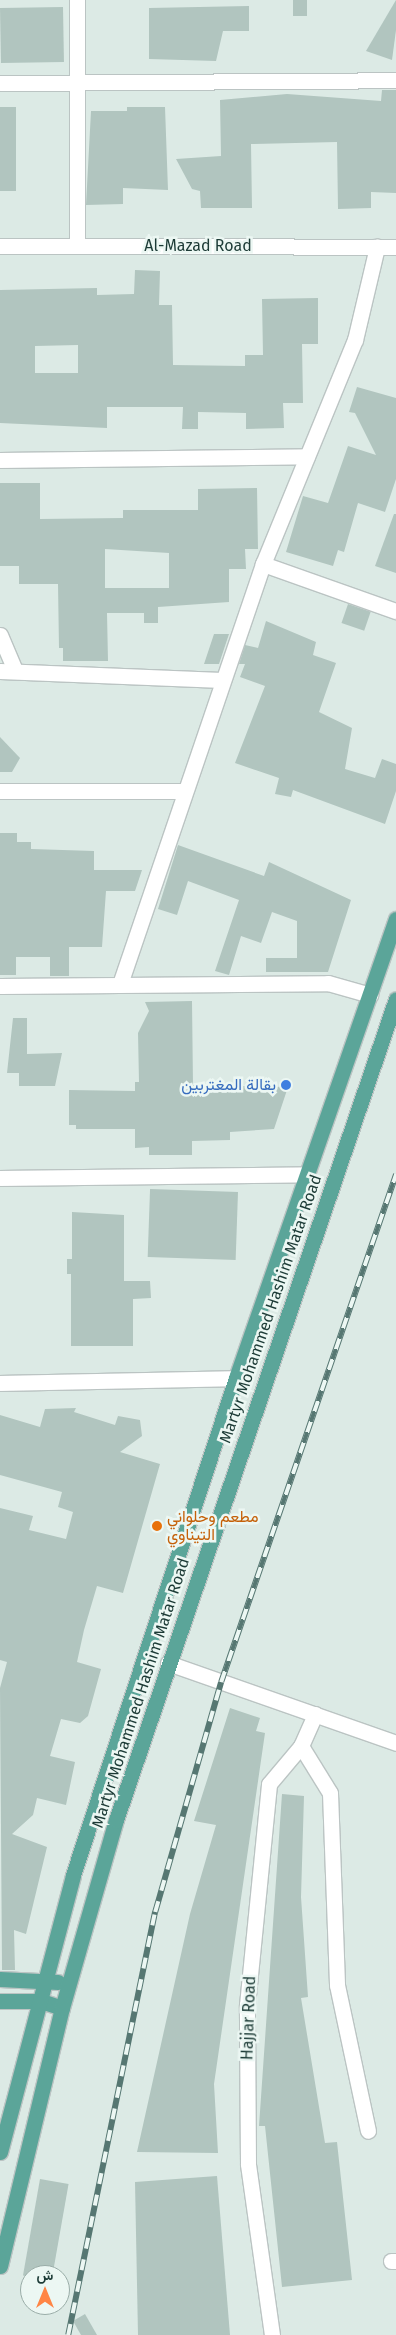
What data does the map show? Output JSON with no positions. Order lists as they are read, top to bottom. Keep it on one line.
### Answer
{"streets":{"main road":["Martyr Mohammed Hashim Matar Road"],"street":["Al-Mazad Road","Hajjar Road"]},"places":["بقالة المغتربين","مطعم وحلواني التيناوي"],"north":"top"}
